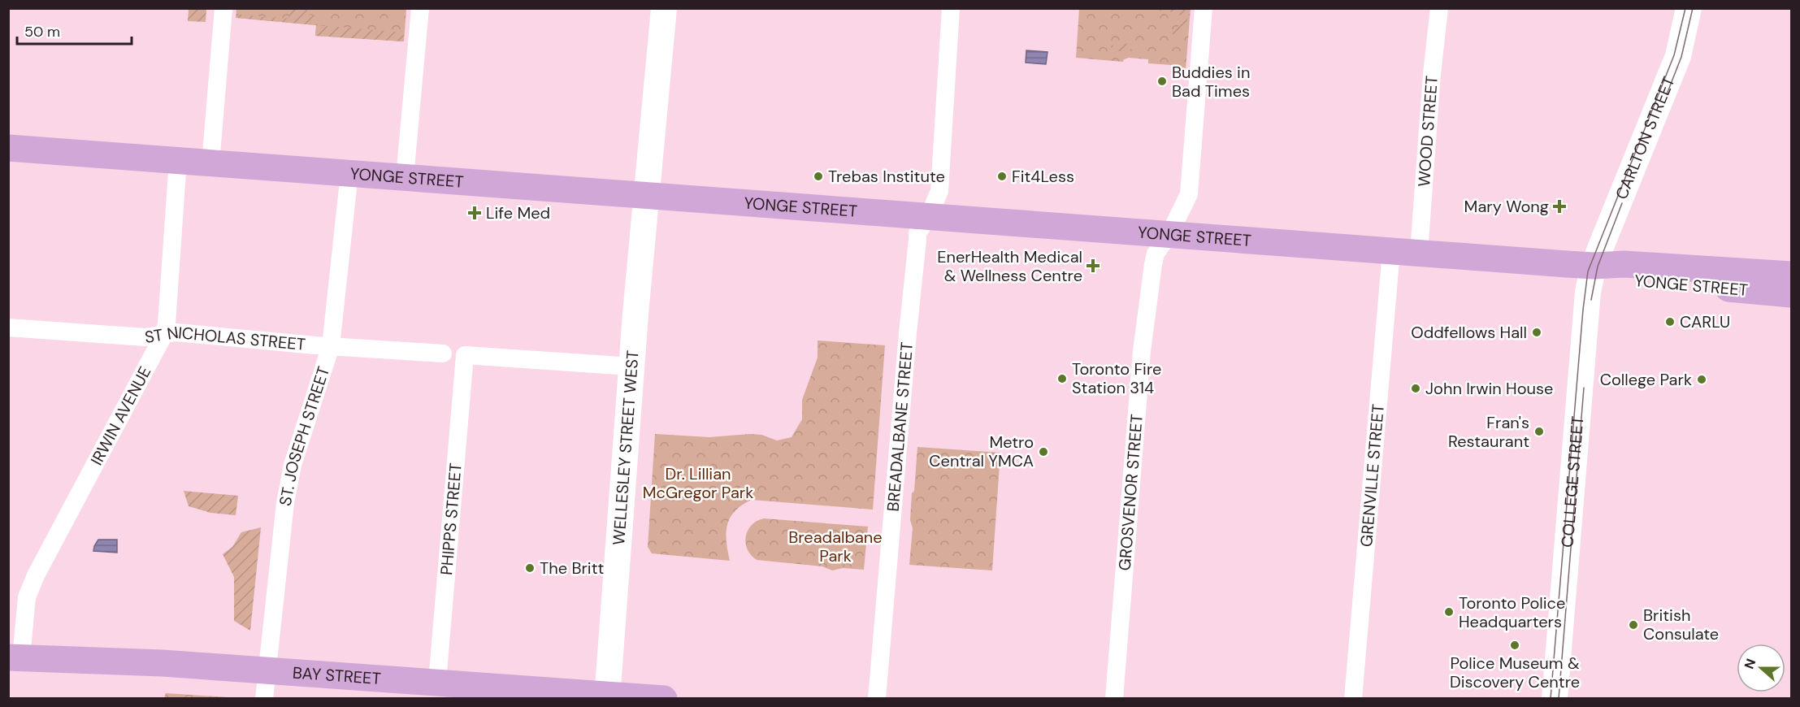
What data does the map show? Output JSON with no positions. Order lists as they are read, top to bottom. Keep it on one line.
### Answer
{"streets":{"main road":["CARLTON STREET","YONGE STREET","WELLESLEY STREET WEST","COLLEGE STREET","BAY STREET"],"street":["WOOD STREET","ST NICHOLAS STREET","IRWIN AVENUE","BREADALBANE STREET","ST. JOSEPH STREET","GRENVILLE STREET","GROSVENOR STREET","PHIPPS STREET"]},"crossings":[["WOOD STREET","YONGE STREET"],["CARLTON STREET","YONGE STREET"],["CARLTON STREET","COLLEGE STREET"],["YONGE STREET","IRWIN AVENUE"],["YONGE STREET","BREADALBANE STREET"],["YONGE STREET","ST. JOSEPH STREET"],["YONGE STREET","WELLESLEY STREET WEST"],["YONGE STREET","GRENVILLE STREET"],["YONGE STREET","COLLEGE STREET"],["YONGE STREET","GROSVENOR STREET"],["ST NICHOLAS STREET","IRWIN AVENUE"],["ST NICHOLAS STREET","ST. JOSEPH STREET"],["IRWIN AVENUE","BAY STREET"],["ST. JOSEPH STREET","BAY STREET"],["WELLESLEY STREET WEST","PHIPPS STREET"],["WELLESLEY STREET WEST","BAY STREET"],["PHIPPS STREET","BAY STREET"]],"parks":["Dr. Lillian McGregor Park","Breadalbane Park"],"places":{"other":["Buddies in Bad Times","Trebas Institute","Fit4Less","CARLU","Oddfellows Hall","Toronto Fire Station 314","College Park","John Irwin House","Fran's Restaurant","Metro Central YMCA","The Britt","Toronto Police Headquarters","British Consulate","Police Museum & Discovery Centre"],"health":["Mary Wong","Life Med","EnerHealth Medical & Wellness Centre"]},"scale_bar":"50 m","north":"left"}
